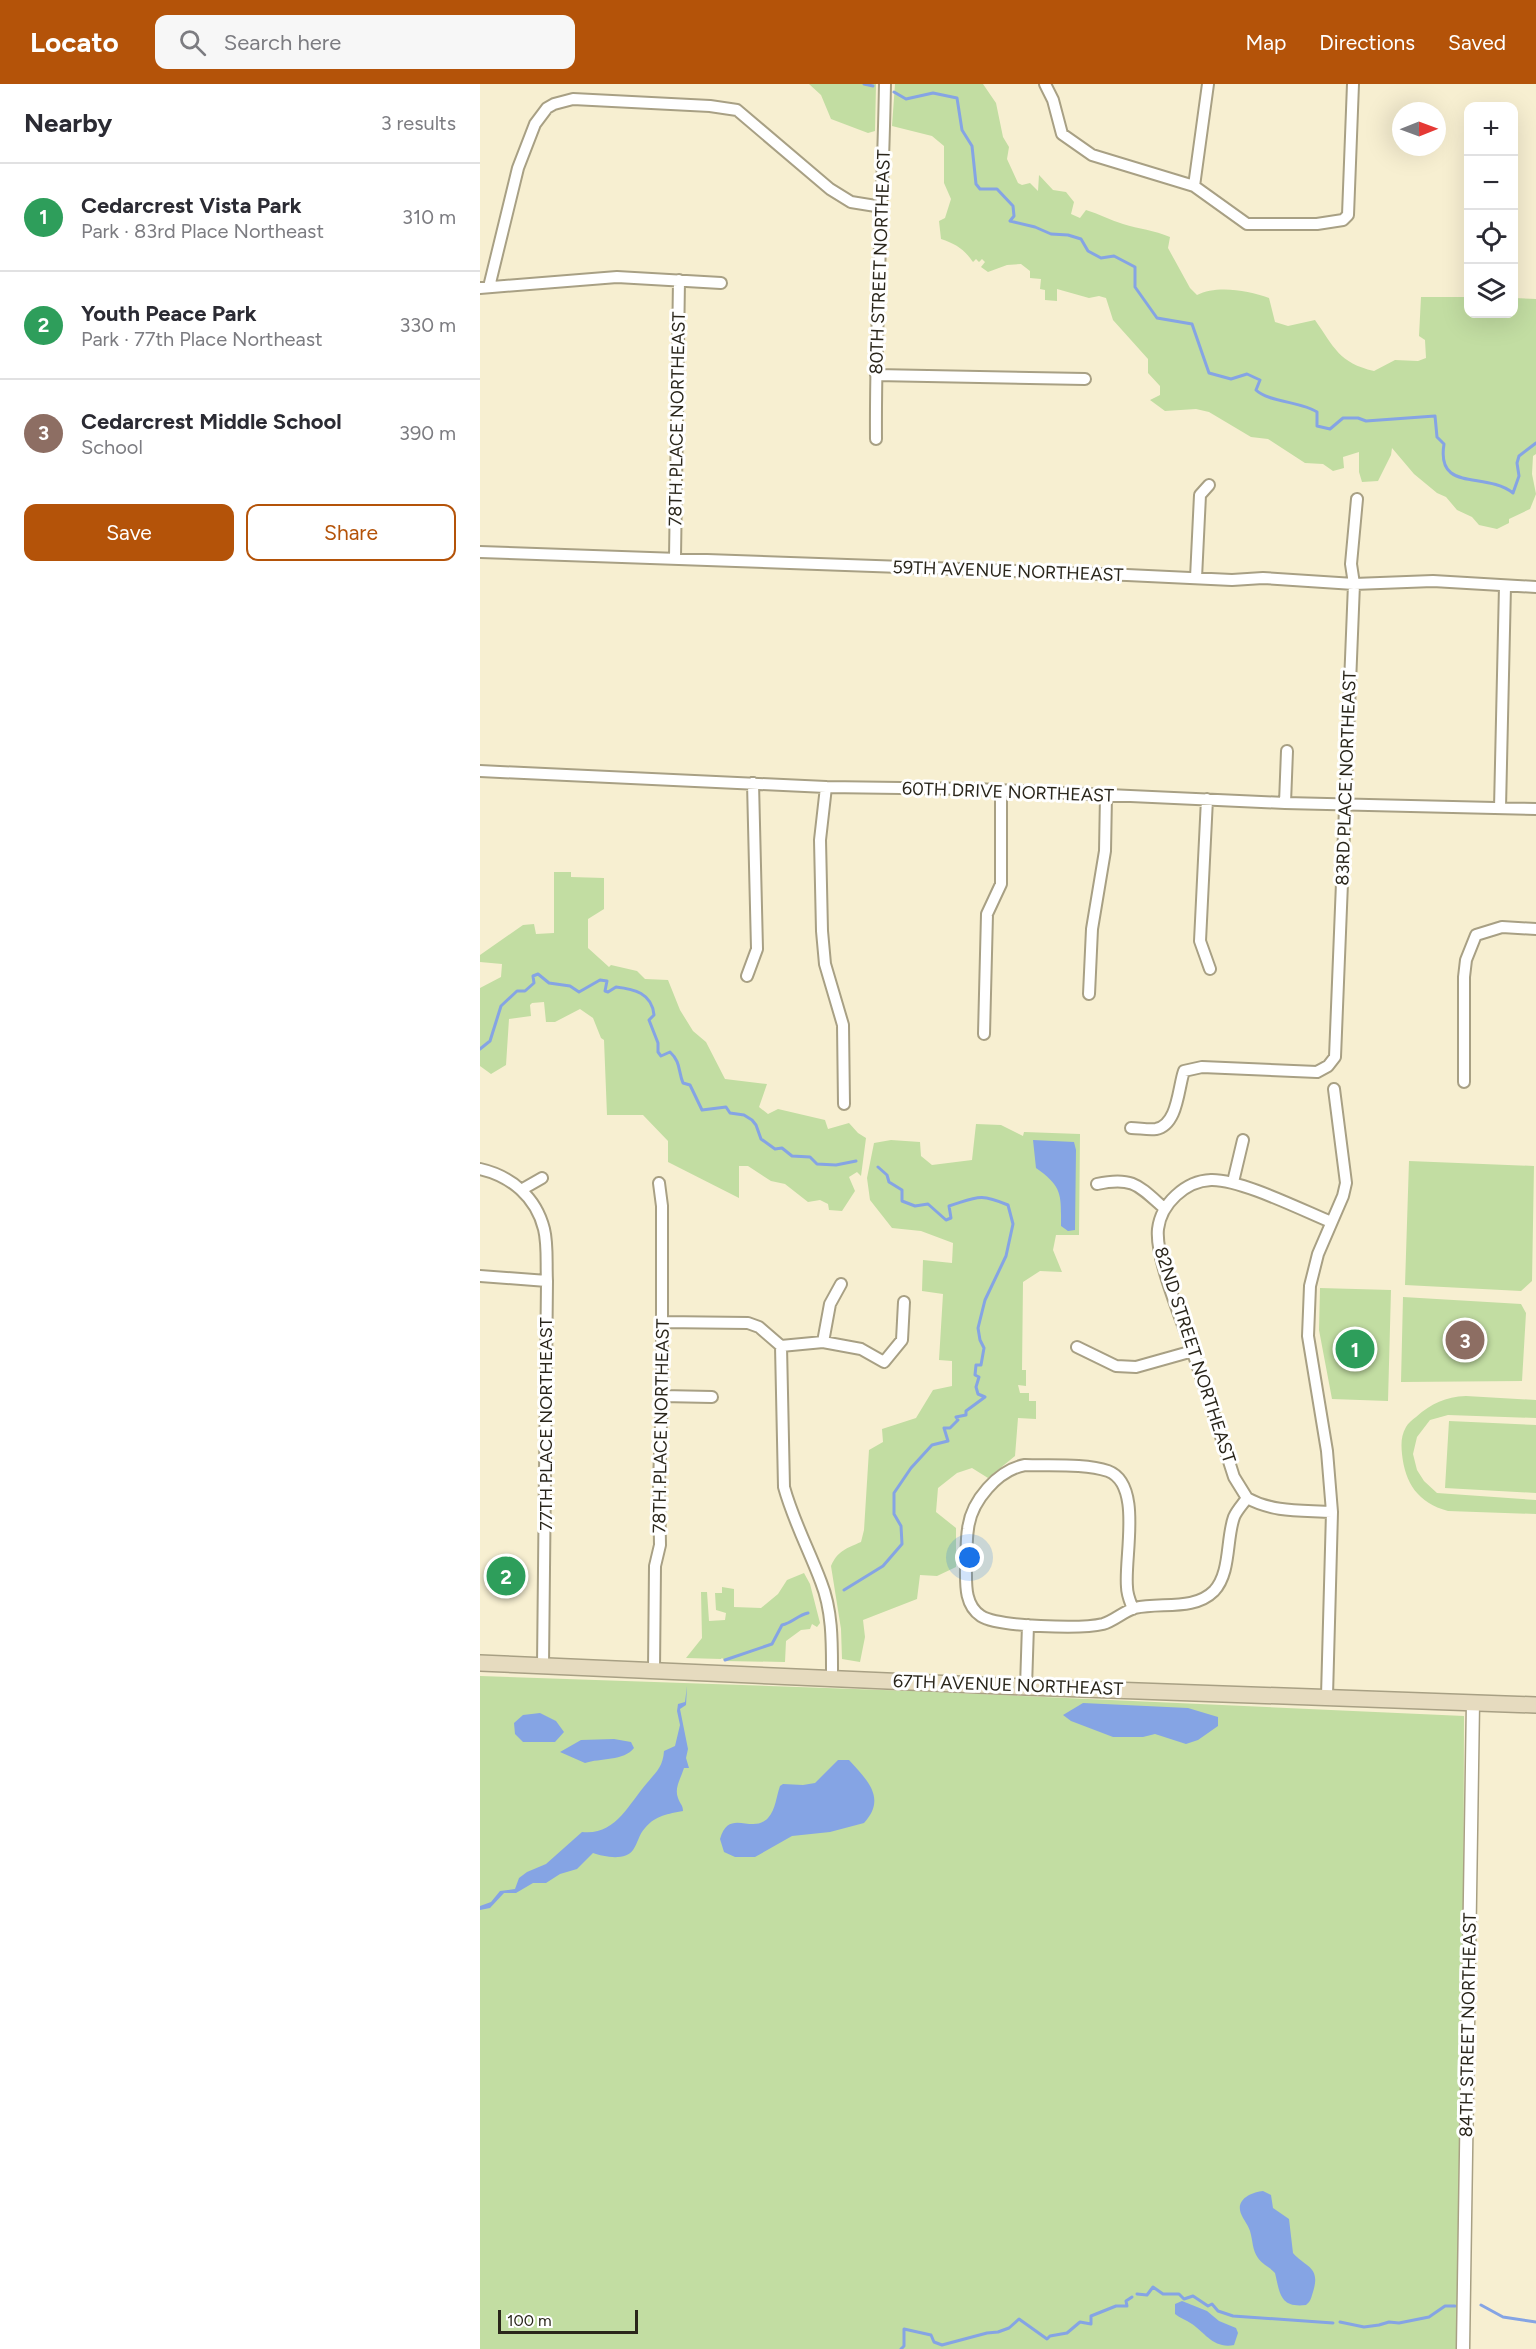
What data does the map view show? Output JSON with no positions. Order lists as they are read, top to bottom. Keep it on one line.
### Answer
{"streets":{"main road":["67TH AVENUE NORTHEAST"],"street":["80TH STREET NORTHEAST","78TH PLACE NORTHEAST","59TH AVENUE NORTHEAST","83RD PLACE NORTHEAST","60TH DRIVE NORTHEAST","82ND STREET NORTHEAST","77TH PLACE NORTHEAST","84TH STREET NORTHEAST"]},"crossings":[["78TH PLACE NORTHEAST","59TH AVENUE NORTHEAST"],["78TH PLACE NORTHEAST","67TH AVENUE NORTHEAST"],["59TH AVENUE NORTHEAST","83RD PLACE NORTHEAST"],["83RD PLACE NORTHEAST","60TH DRIVE NORTHEAST"],["77TH PLACE NORTHEAST","67TH AVENUE NORTHEAST"],["67TH AVENUE NORTHEAST","84TH STREET NORTHEAST"]],"scale_bar":"100 m","north":"right","page":{"header":"Locato","search":"Search here","nav":["Map","Directions","Saved"],"heading":["Nearby","3 results"],"map_buttons":["+","−"],"list":[{"mark":"1","name":"Cedarcrest Vista Park","note":"Park · 83rd Place Northeast","value":"310 m"},{"mark":"2","name":"Youth Peace Park","note":"Park · 77th Place Northeast","value":"330 m"},{"mark":"3","name":"Cedarcrest Middle School","note":"School","value":"390 m"}],"buttons":["Save","Share"],"pins":["3","1","2"],"scale":"100 m"}}
